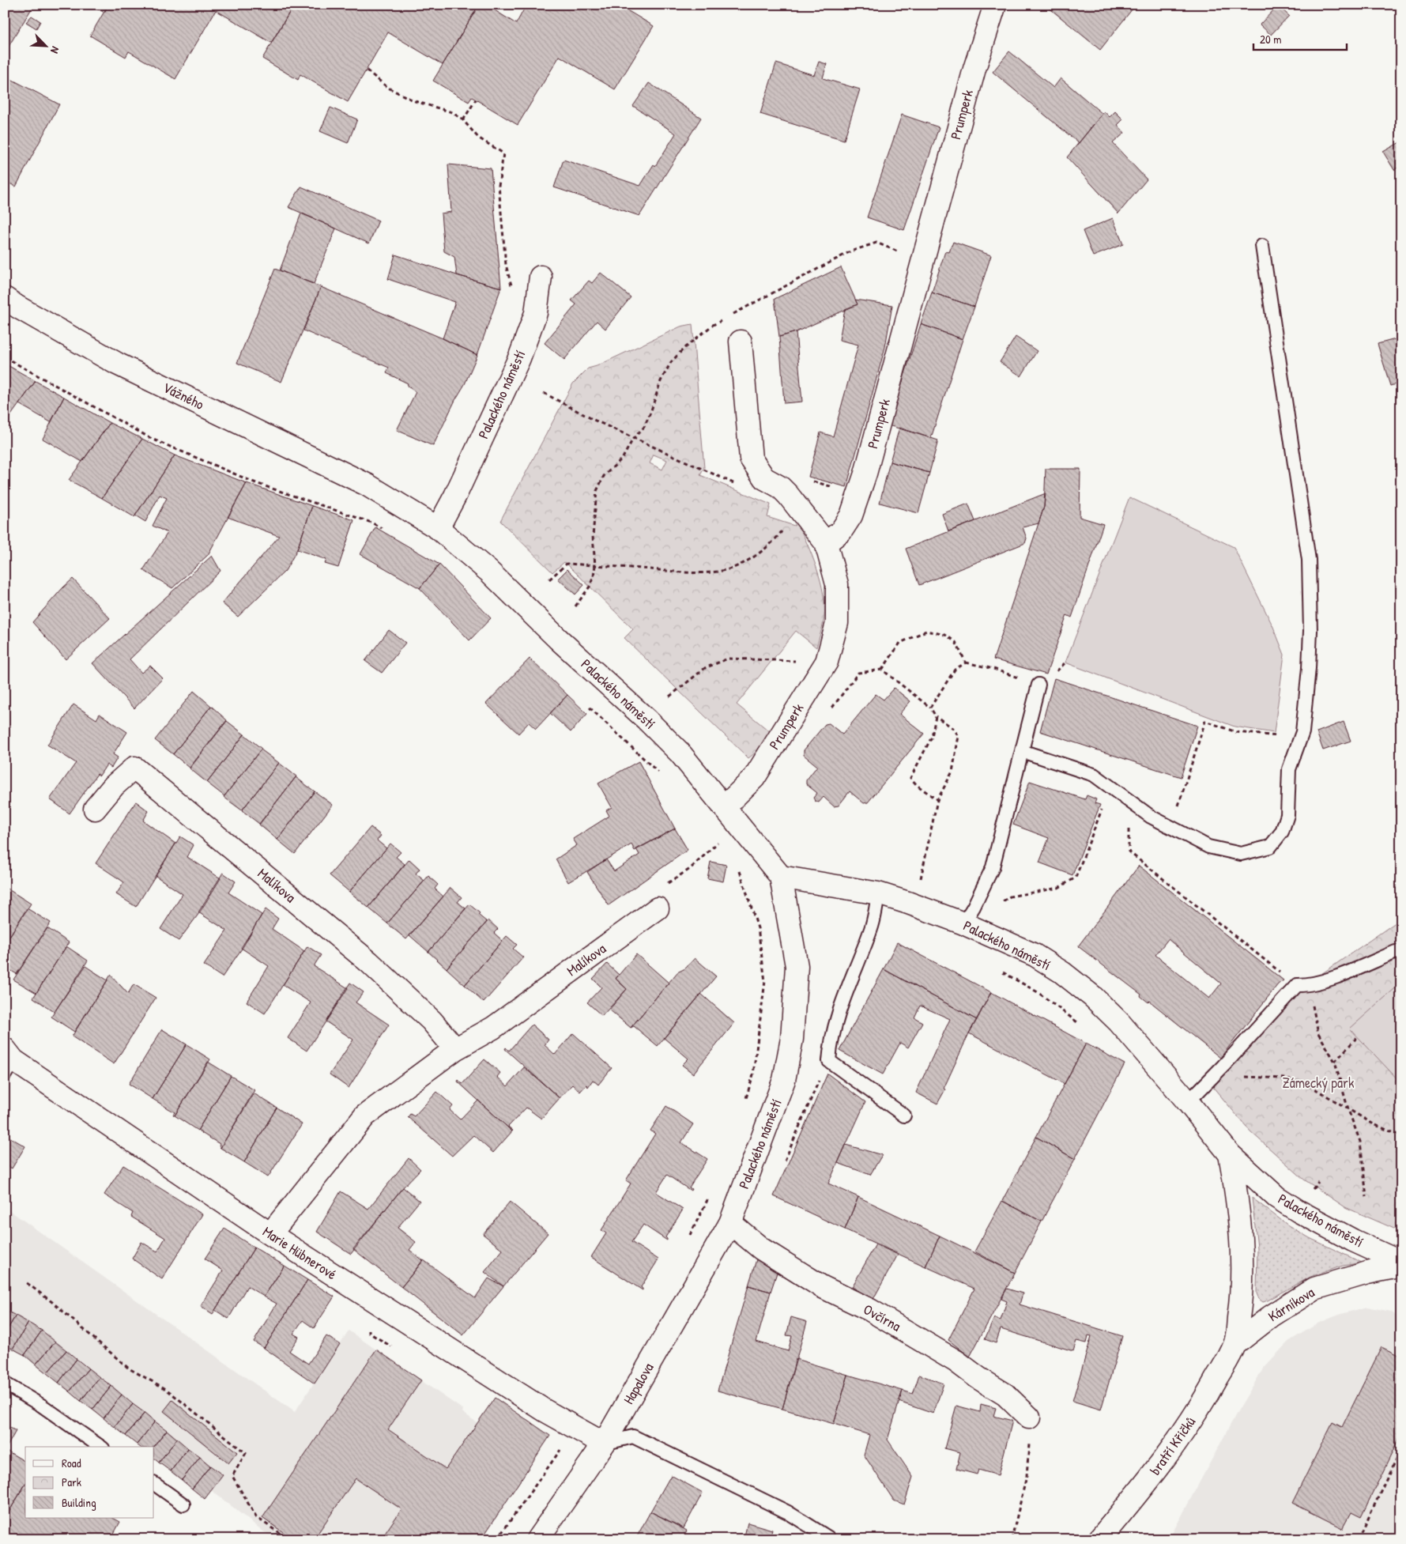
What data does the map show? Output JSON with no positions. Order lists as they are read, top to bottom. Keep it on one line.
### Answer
{"streets":{"street":["Prumperk","Palackého náměstí","Vážného","Malíkova","Marie Hübnerové","Kárníkova","Ovčírna","Hapalova","bratří Křičků"]},"crossings":[["Prumperk","Palackého náměstí"],["Palackého náměstí","Vážného"],["Palackého náměstí","Kárníkova"],["Palackého náměstí","Ovčírna"],["Palackého náměstí","Hapalova"],["Palackého náměstí","bratří Křičků"],["Malíkova","Marie Hübnerové"],["Marie Hübnerové","Hapalova"],["Kárníkova","bratří Křičků"],["Ovčírna","Hapalova"]],"parks":["Zámecký park"],"legend":["Road","Park","Building"],"scale_bar":"20 m","north":"bottom right"}
